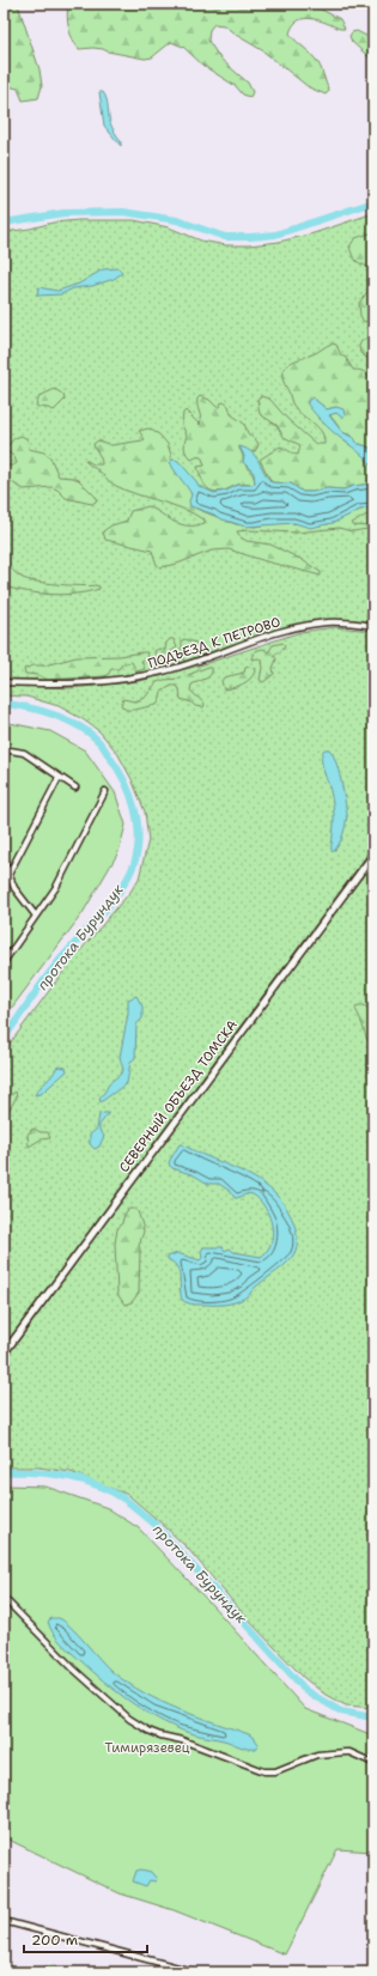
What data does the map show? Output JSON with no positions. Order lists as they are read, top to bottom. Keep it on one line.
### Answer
{"streets":{"main road":["СЕВЕРНЫЙ ОБЪЕЗД ТОМСКА"],"street":["ПОДЪЕЗД К ПЕТРОВО"]},"water":["протока Бурундук"],"parks":["Тимирязевец"],"scale_bar":"200 m"}
